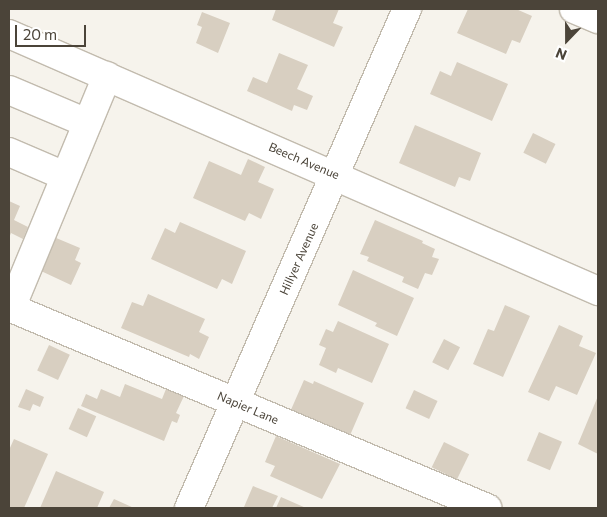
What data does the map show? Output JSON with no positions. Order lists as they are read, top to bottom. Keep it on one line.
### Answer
{"streets":{"street":["Beech Avenue","Hillyer Avenue","Napier Lane"]},"crossings":[["Beech Avenue","Hillyer Avenue"],["Hillyer Avenue","Napier Lane"]],"scale_bar":"20 m","north":"bottom"}
